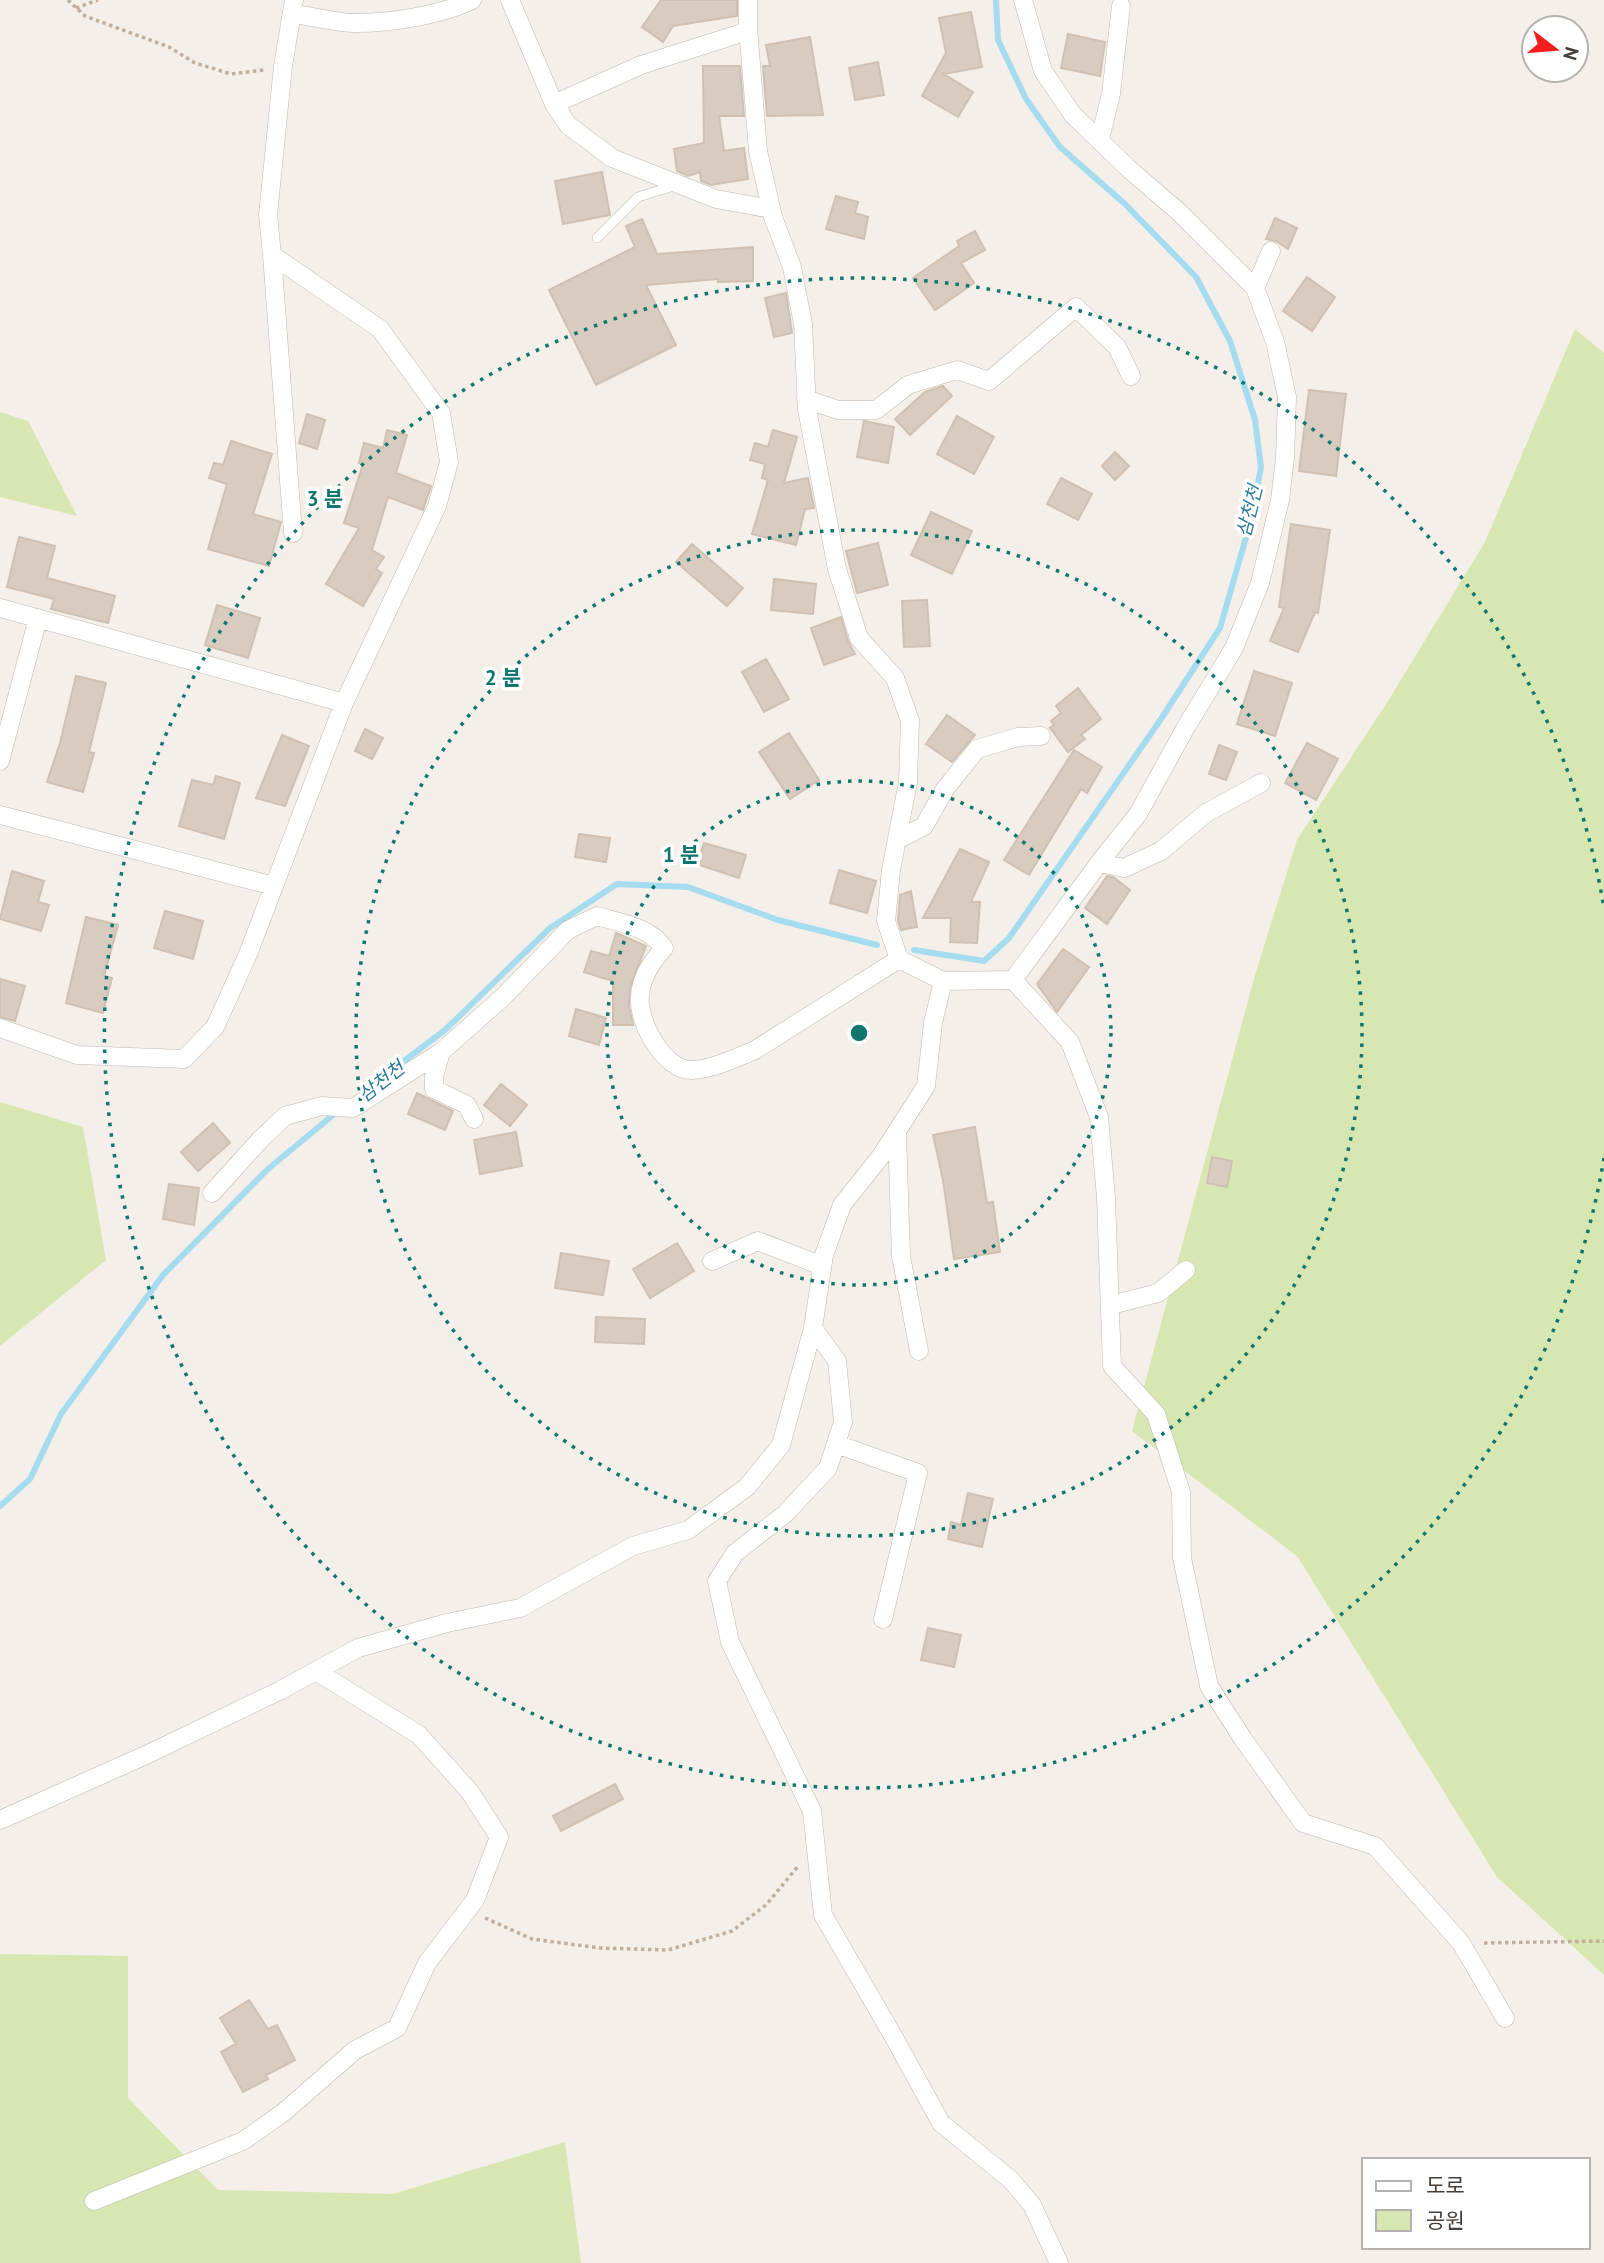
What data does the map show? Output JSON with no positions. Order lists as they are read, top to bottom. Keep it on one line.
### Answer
{"water":["삼천천"],"legend":["도로","공원"],"north":"right","rings":["3 분","2 분","1 분"]}
